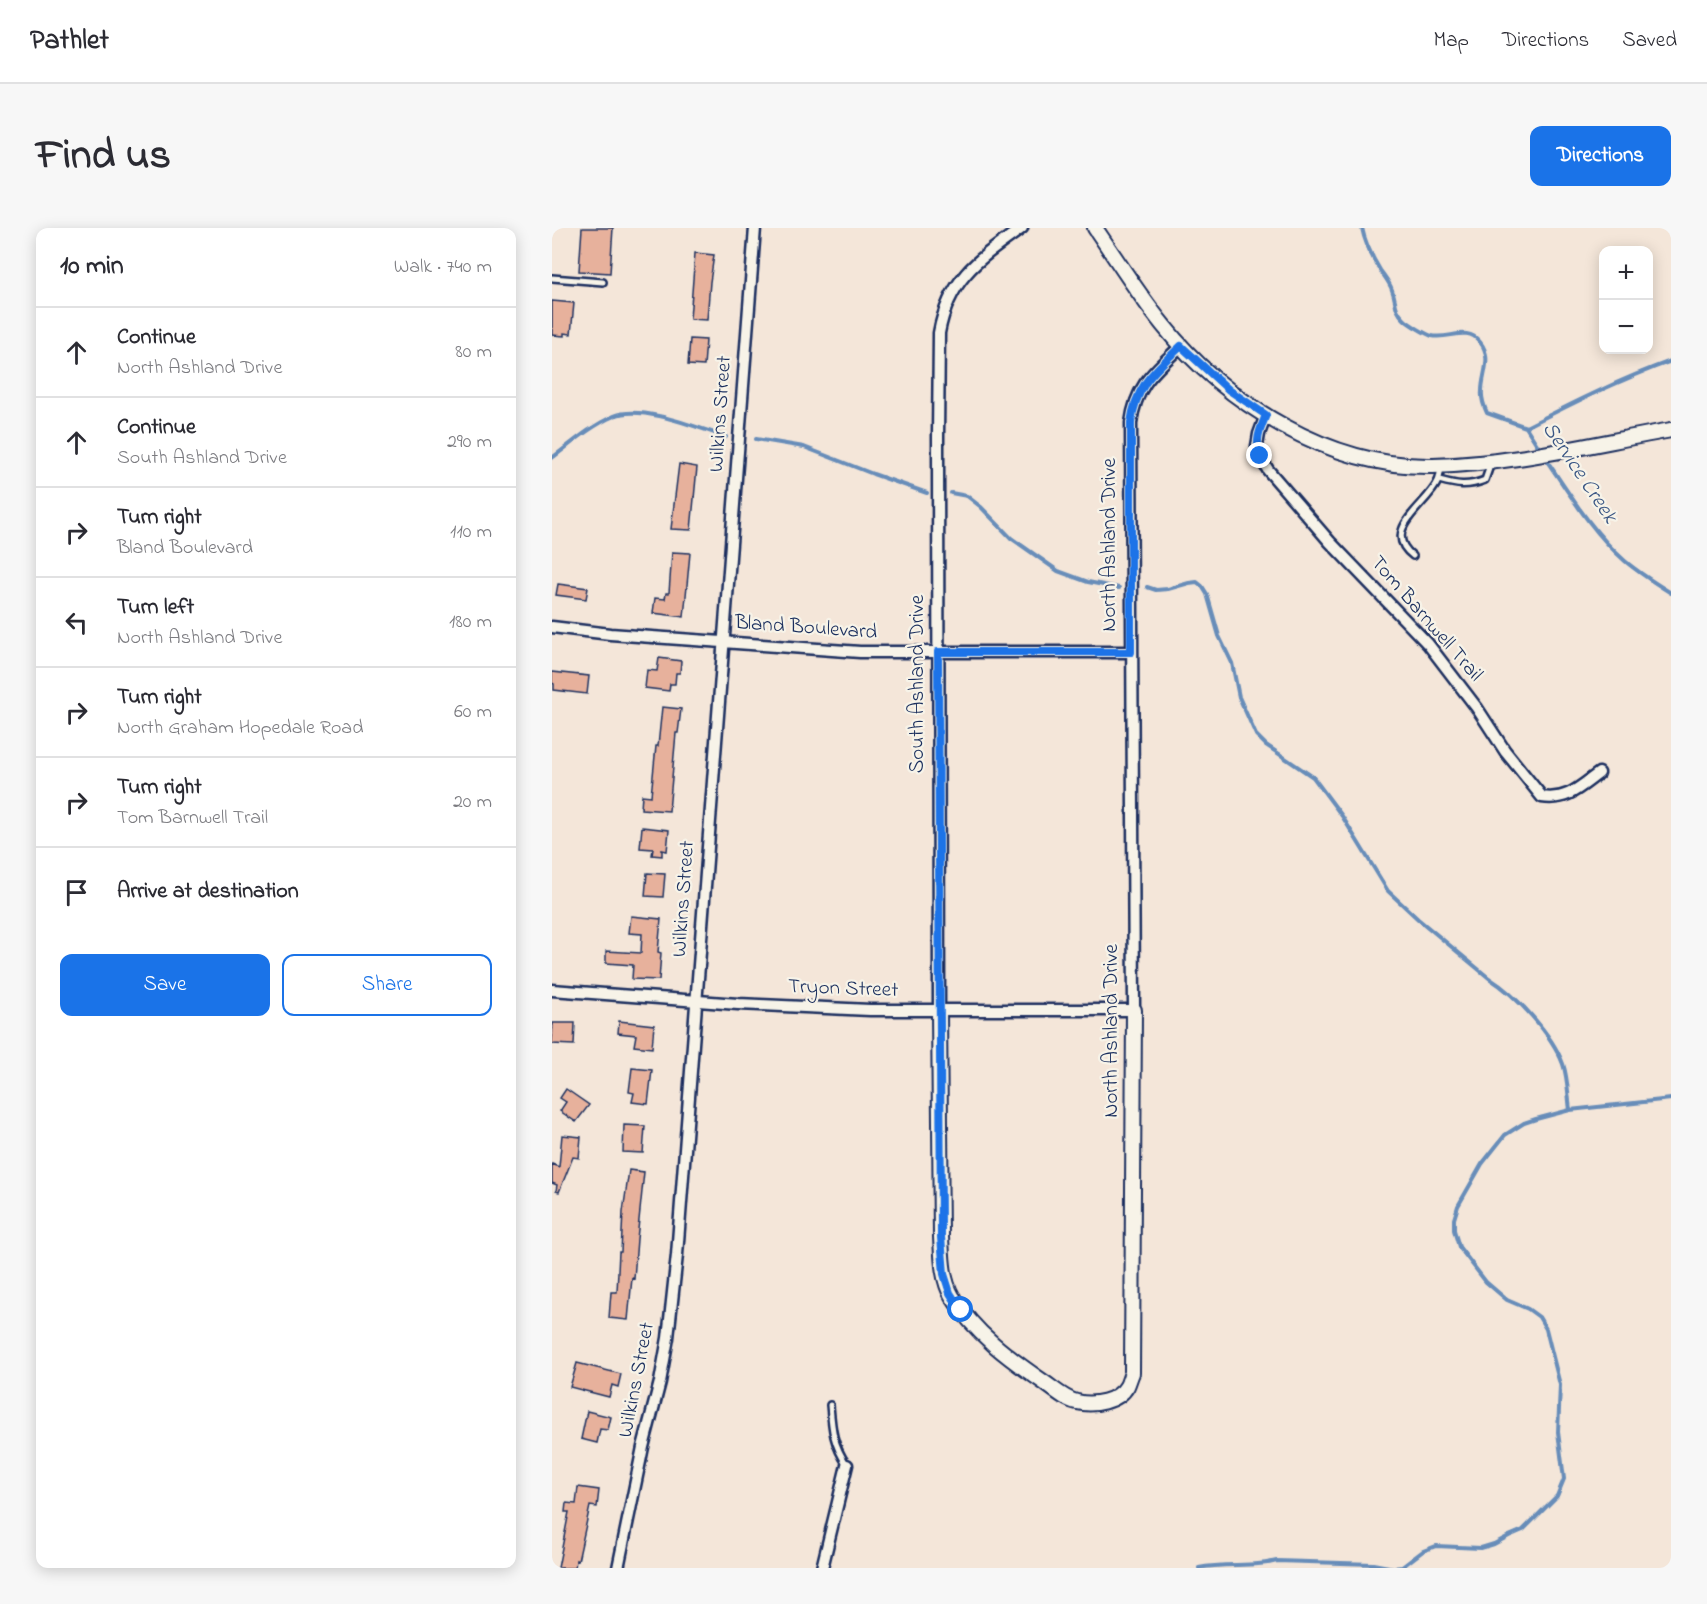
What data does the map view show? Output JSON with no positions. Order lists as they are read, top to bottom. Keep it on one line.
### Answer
{"streets":{"street":["Wilkins Street","North Ashland Drive","Tom Barnwell Trail","Bland Boulevard","South Ashland Drive","Tryon Street"]},"crossings":[["Wilkins Street","Bland Boulevard"],["Wilkins Street","Tryon Street"],["North Ashland Drive","Bland Boulevard"],["North Ashland Drive","South Ashland Drive"],["North Ashland Drive","Tryon Street"],["Bland Boulevard","South Ashland Drive"],["South Ashland Drive","Tryon Street"]],"water":["Service Creek"],"page":{"header":"Pathlet","nav":["Map","Directions","Saved"],"title":"Find us","buttons":["Directions",["Save","Share"]],"heading":["10 min","Walk · 740 m"],"map_buttons":["+","−"],"list":[["Continue","North Ashland Drive","80 m"],["Continue","South Ashland Drive","290 m"],["Turn right","Bland Boulevard","110 m"],["Turn left","North Ashland Drive","180 m"],["Turn right","North Graham Hopedale Road","60 m"],["Turn right","Tom Barnwell Trail","20 m"],"Arrive at destination"]}}
